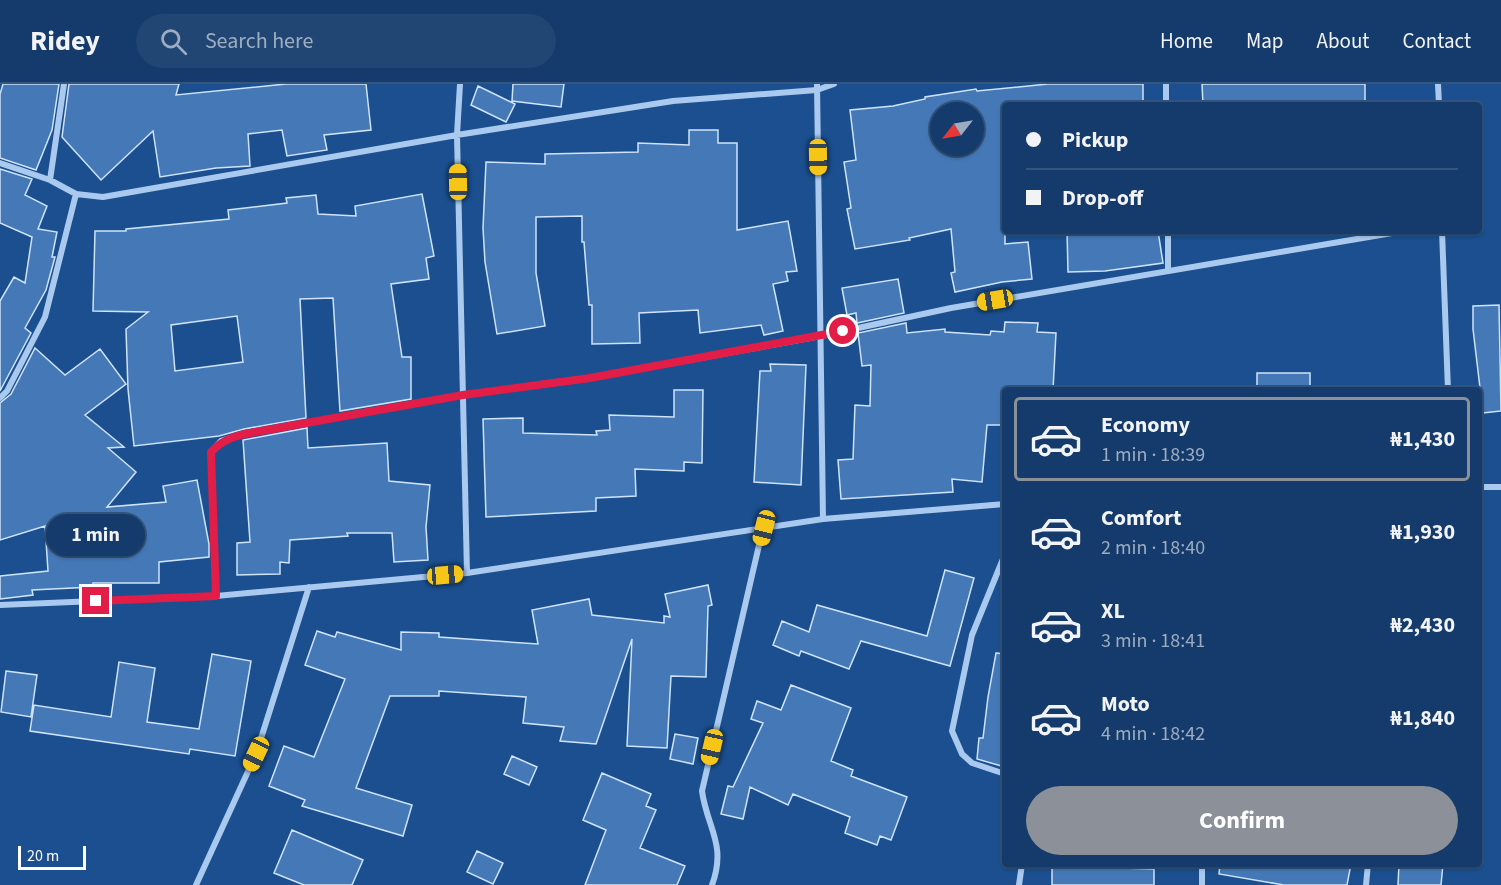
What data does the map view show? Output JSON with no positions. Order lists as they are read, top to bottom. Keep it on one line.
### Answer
{"scale_bar":"20 m","north":"bottom left","page":{"header":"Ridey","search":"Search here","nav":["Home","Map","About","Contact"],"banner":["Pickup","Drop-off"],"list":[{"name":"Economy","note":"1 min · 18:39","value":"₦1,430"},{"name":"Comfort","note":"2 min · 18:40","value":"₦1,930"},{"name":"XL","note":"3 min · 18:41","value":"₦2,430"},{"name":"Moto","note":"4 min · 18:42","value":"₦1,840"}],"bubble":"1 min","buttons":"Confirm","scale":"20 m"}}
